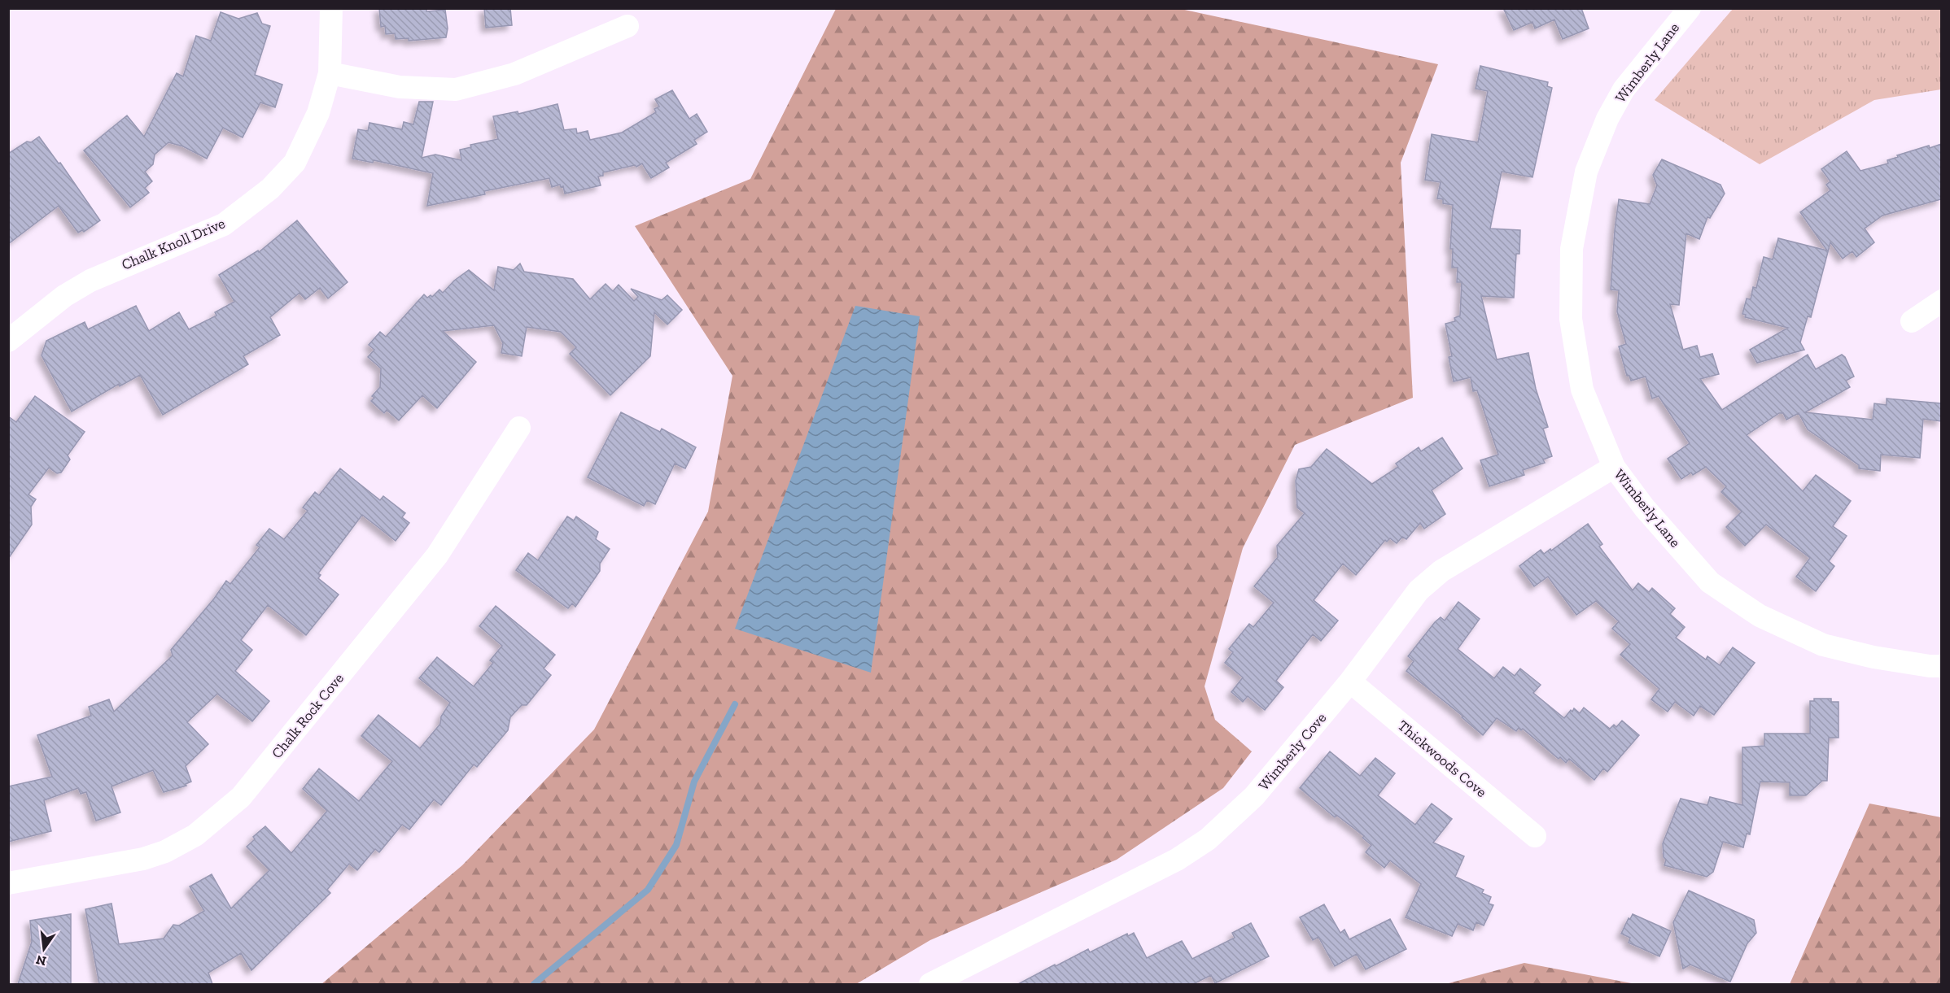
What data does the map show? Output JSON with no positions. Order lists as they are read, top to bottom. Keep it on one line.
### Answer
{"streets":{"street":["Wimberly Lane","Chalk Knoll Drive","Chalk Rock Cove","Wimberly Cove","Thickwoods Cove"]},"crossings":[["Wimberly Lane","Wimberly Cove"],["Wimberly Cove","Thickwoods Cove"]],"north":"bottom"}
